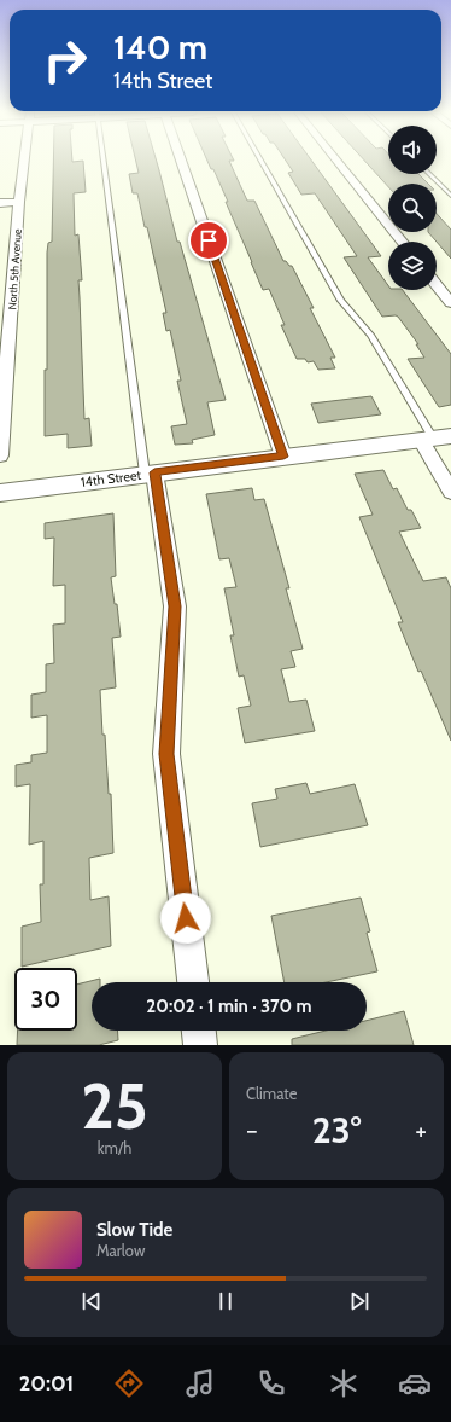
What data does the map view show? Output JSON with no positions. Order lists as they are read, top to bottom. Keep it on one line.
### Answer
{"streets":{"street":["North 5th Avenue","14th Street"]},"page":{"turn":["140 m","14th Street"],"limit":"30","trip":"20:02 · 1 min · 370 m","tile":[["25","km/h"],"Climate"],"heat":["−","23°","+"],"song":["Slow Tide","Marlow"],"tabs":"20:01"}}
